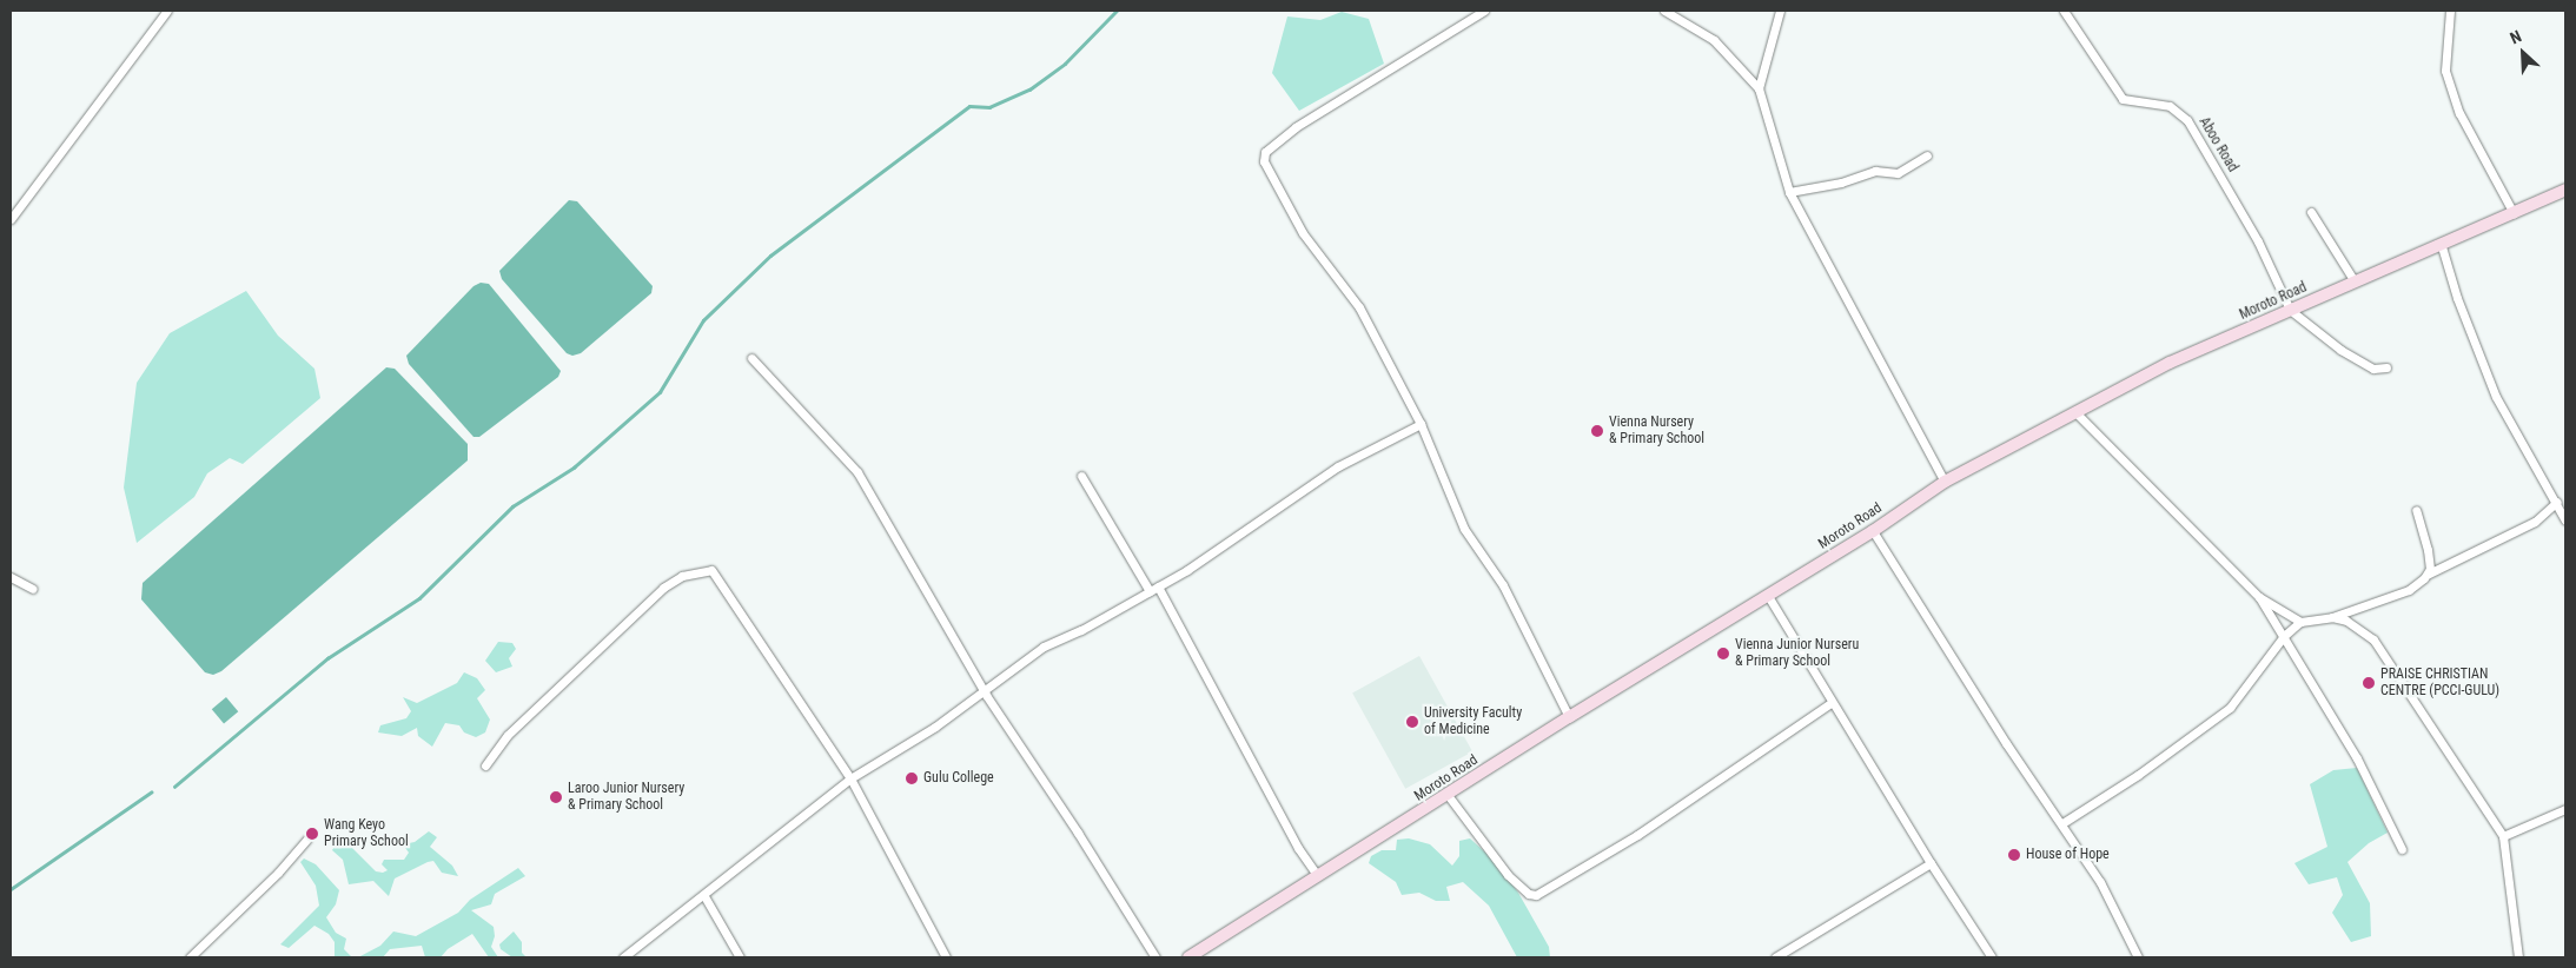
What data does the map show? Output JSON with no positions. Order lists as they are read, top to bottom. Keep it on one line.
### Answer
{"streets":{"main road":["Moroto Road"],"street":["Aboo Road"]},"crossings":[["Aboo Road","Moroto Road"]],"places":["Vienna Nursery & Primary School","Vienna Junior Nurseru & Primary School","PRAISE CHRISTIAN CENTRE (PCCI-GULU)","University Faculty of Medicine","Gulu College","Laroo Junior Nursery & Primary School","Wang Keyo Primary School","House of Hope"],"north":"top left"}
